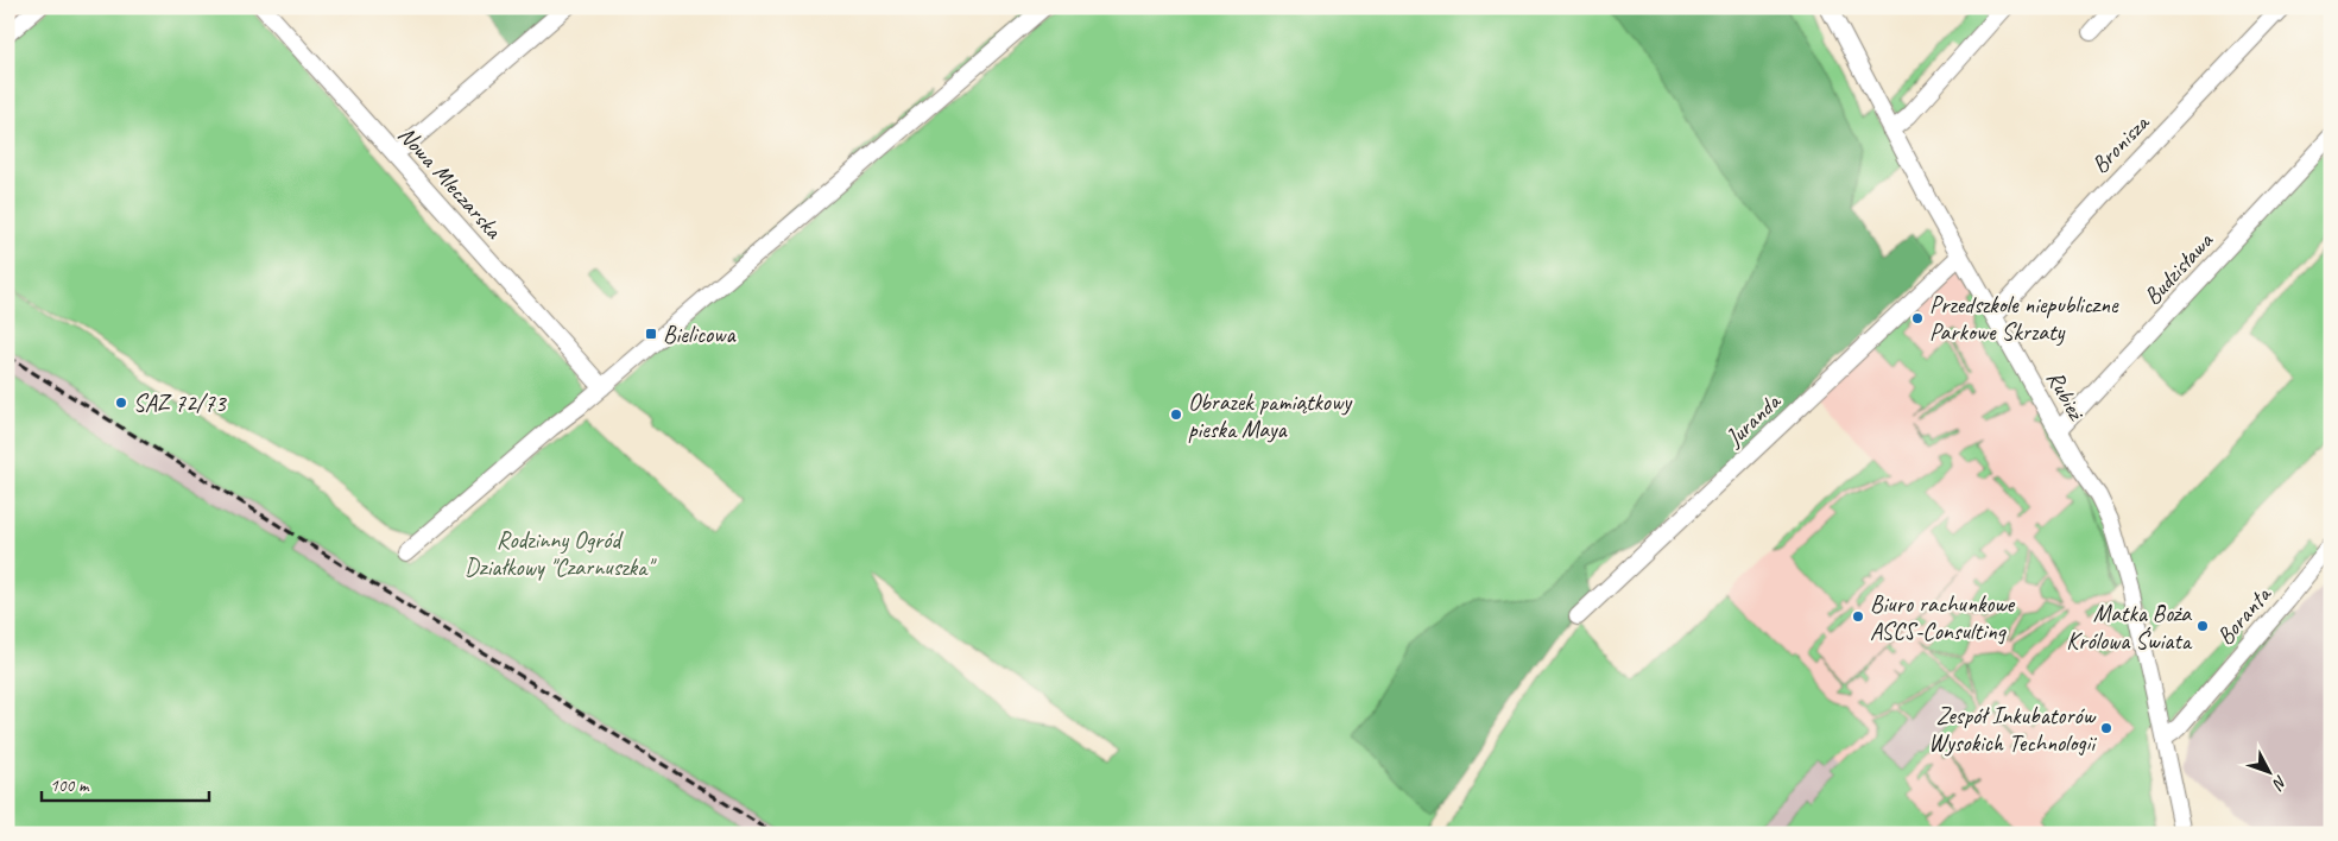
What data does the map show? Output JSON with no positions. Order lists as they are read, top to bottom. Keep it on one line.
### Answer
{"streets":{"street":["Bronisza","Nowa Mleczarska","Budzisława","Rubież","Juranda","Boranta"]},"crossings":[["Bronisza","Rubież"],["Budzisława","Rubież"],["Rubież","Juranda"],["Rubież","Boranta"]],"parks":["Rodzinny Ogród Działkowy \"Czarnuszka\""],"places":{"other":["Przedszkole niepubliczne Parkowe Skrzaty","SAZ 72/73","Obrazek pamiątkowy pieska Maya","Biuro rachunkowe ASCS-Consulting","Matka Boża Królowa Świata","Zespół Inkubatorów Wysokich Technologii"],"transit":["Bielicowa"]},"scale_bar":"100 m","north":"bottom right"}
